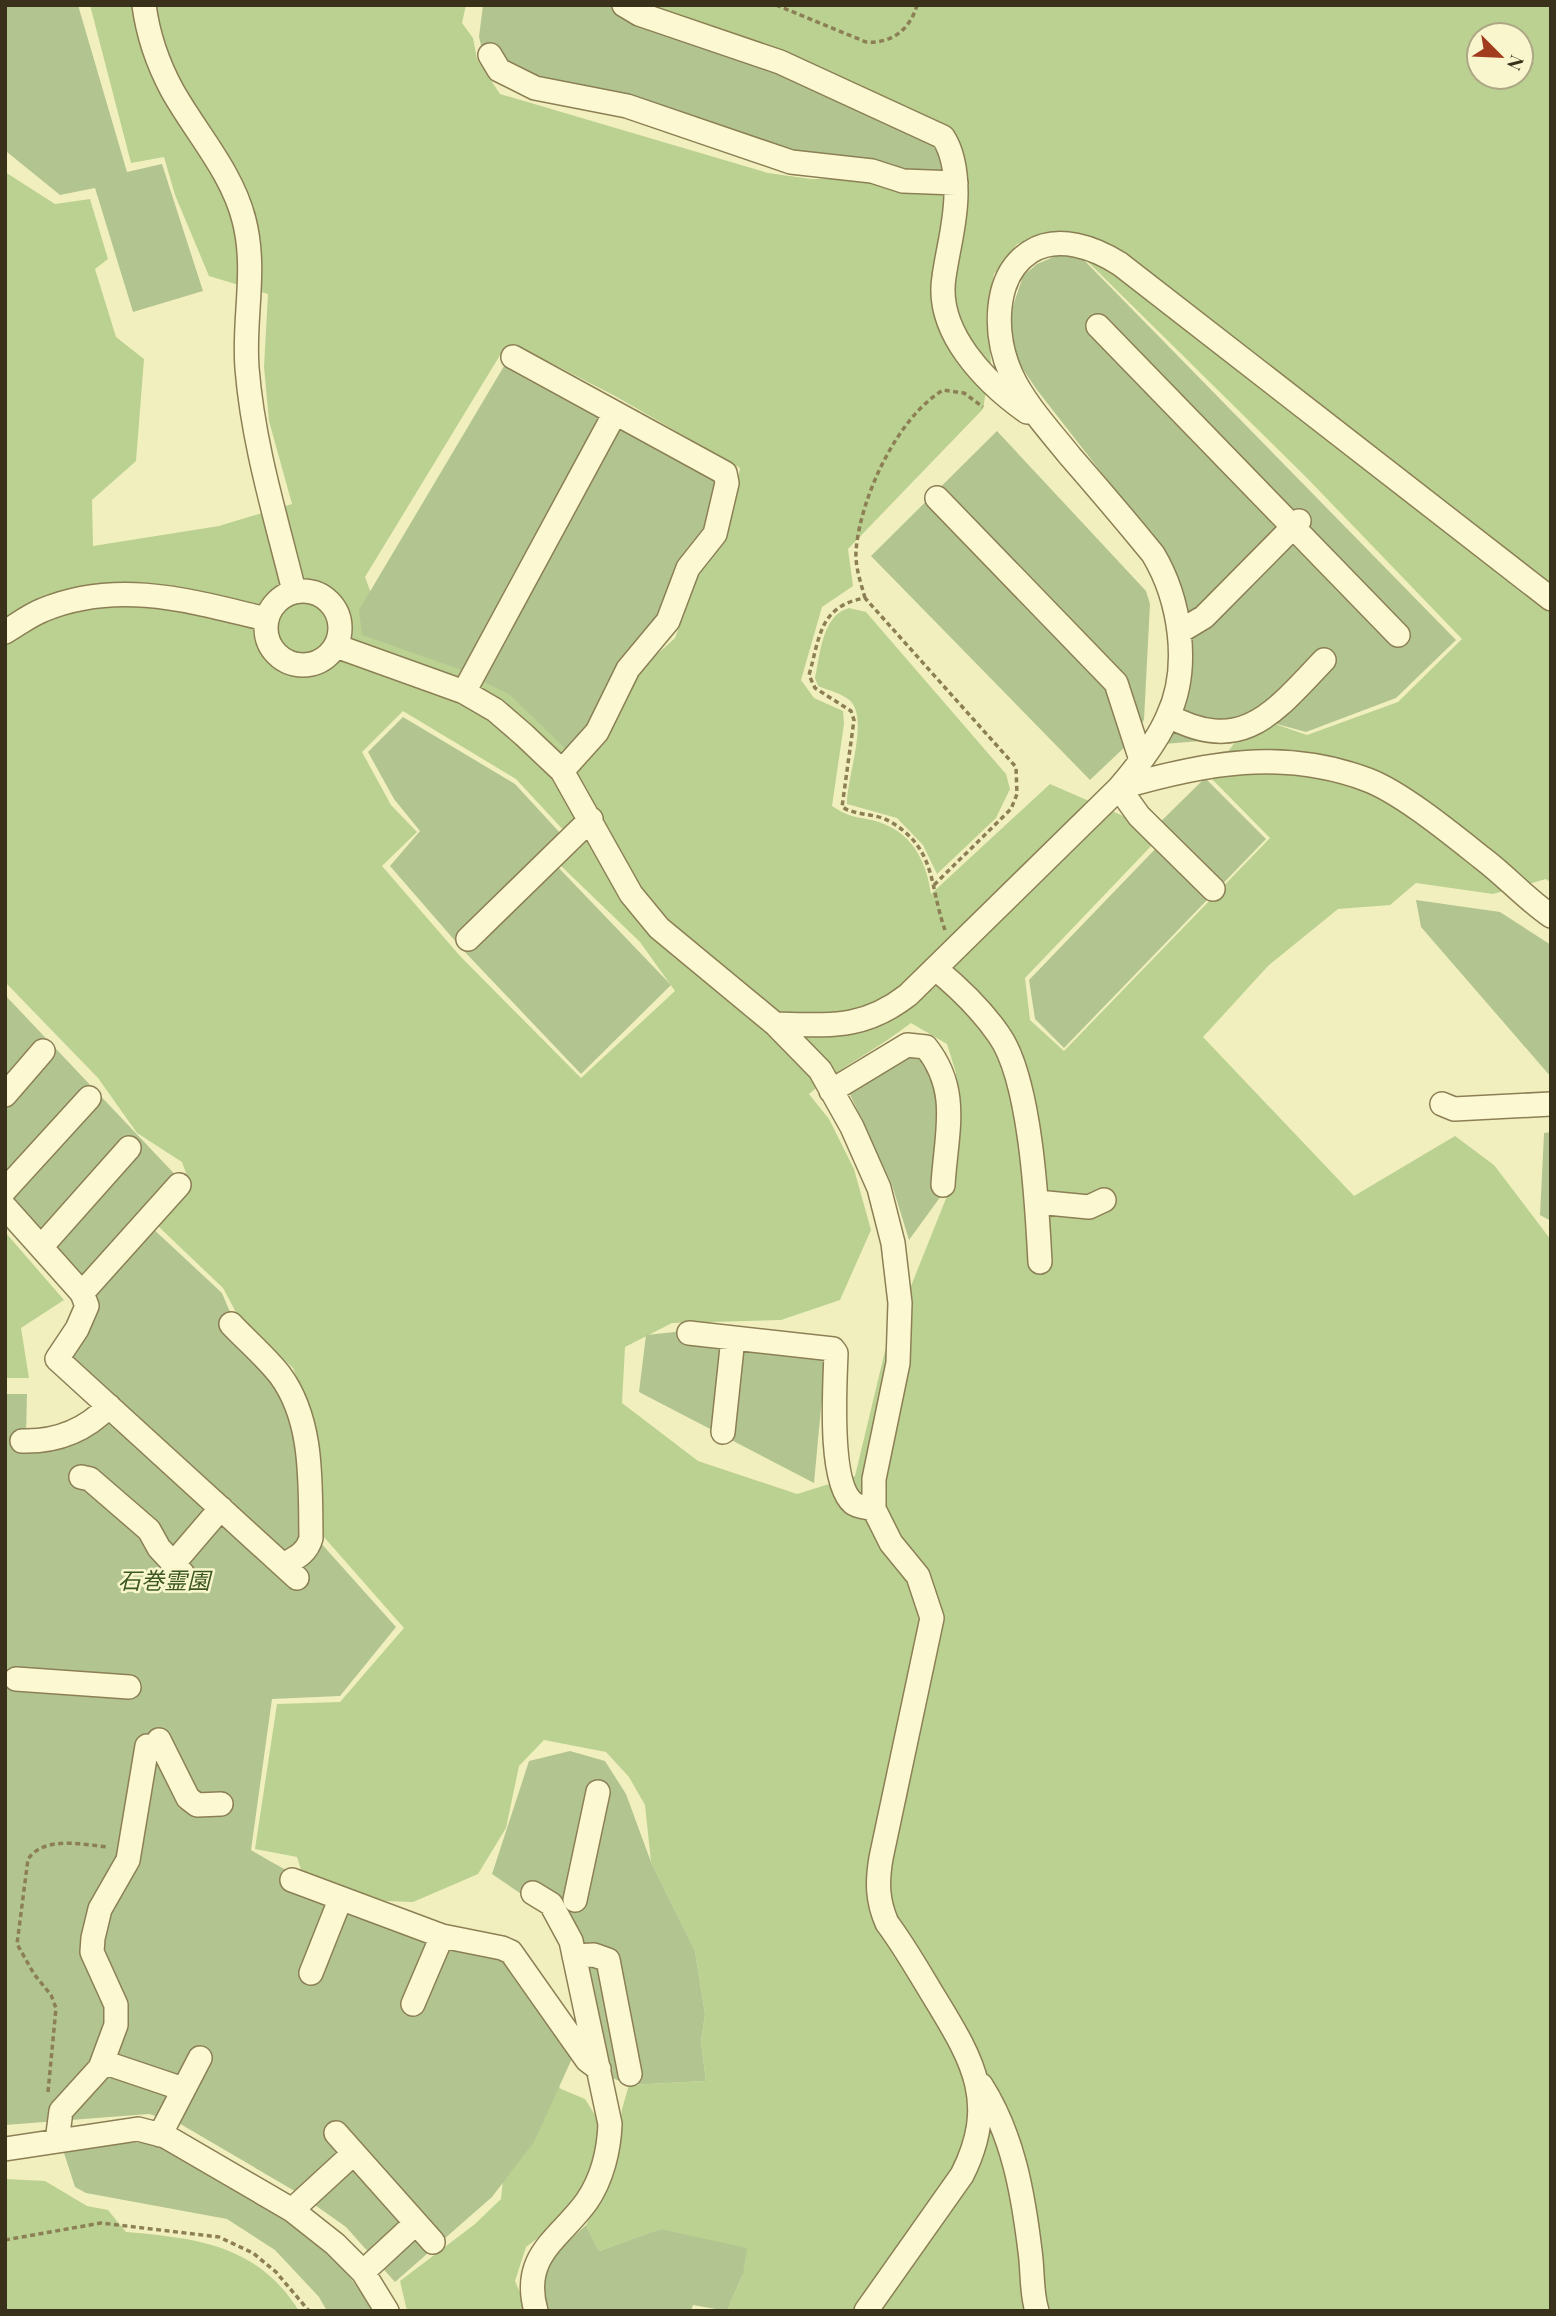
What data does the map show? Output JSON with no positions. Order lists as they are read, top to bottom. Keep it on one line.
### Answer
{"parks":["石巻霊園"],"north":"bottom right"}
